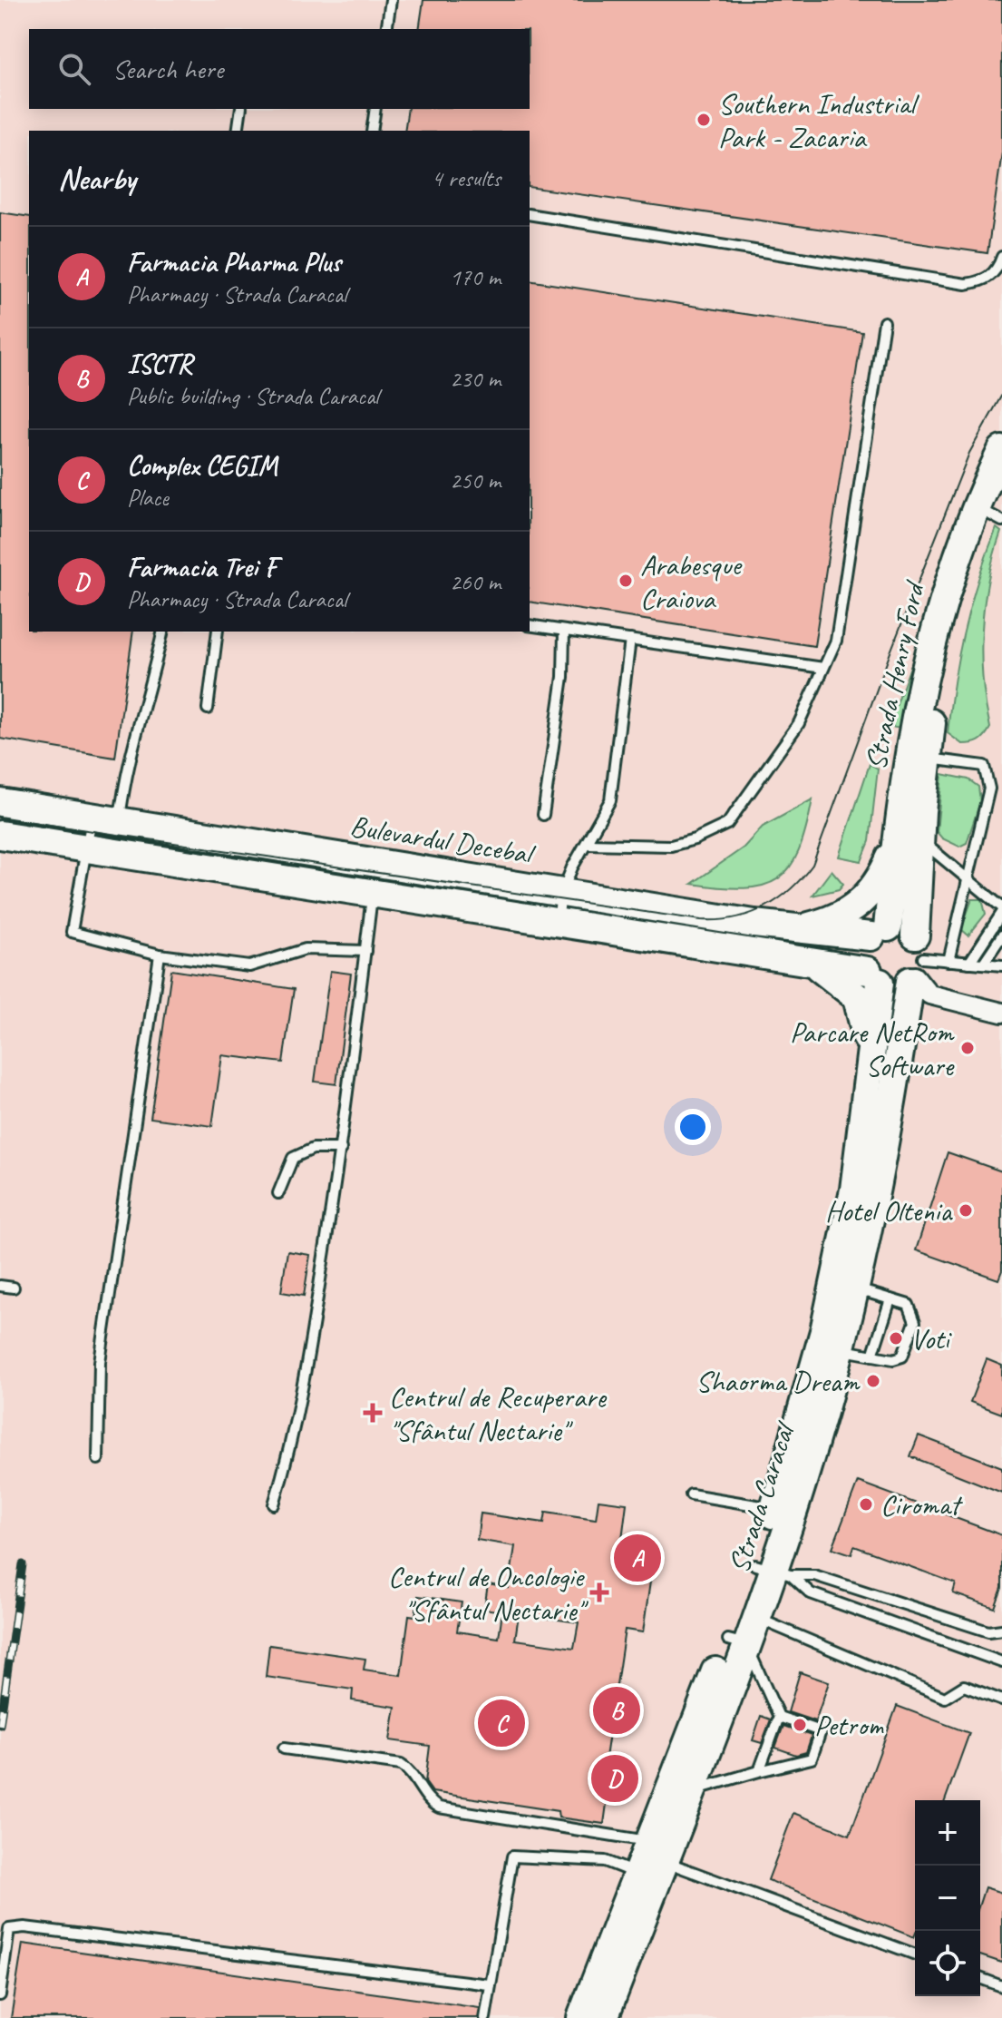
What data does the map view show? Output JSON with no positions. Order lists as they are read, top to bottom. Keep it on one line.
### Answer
{"streets":{"main road":["Strada Henry Ford","Bulevardul Decebal","Strada Caracal"]},"crossings":[["Strada Henry Ford","Bulevardul Decebal"],["Strada Henry Ford","Strada Caracal"],["Bulevardul Decebal","Strada Caracal"]],"places":{"other":["Southern Industrial Park - Zacaria","Arabesque Craiova","Parcare NetRom Software","Hotel Oltenia","Voti","Shaorma Dream","Ciromat","Petrom"],"health":["Centrul de Recuperare \"Sfântul Nectarie\"","Centrul de Oncologie \"Sfântul Nectarie\""]},"page":{"search":"Search here","heading":["Nearby","4 results"],"list":[{"mark":"A","name":"Farmacia Pharma Plus","note":"Pharmacy · Strada Caracal","value":"170 m"},{"mark":"B","name":"ISCTR","note":"Public building · Strada Caracal","value":"230 m"},{"mark":"C","name":"Complex CEGIM","note":"Place","value":"250 m"},{"mark":"D","name":"Farmacia Trei F","note":"Pharmacy · Strada Caracal","value":"260 m"}],"pins":["A","B","C","D"],"map_buttons":["+","−"]}}
